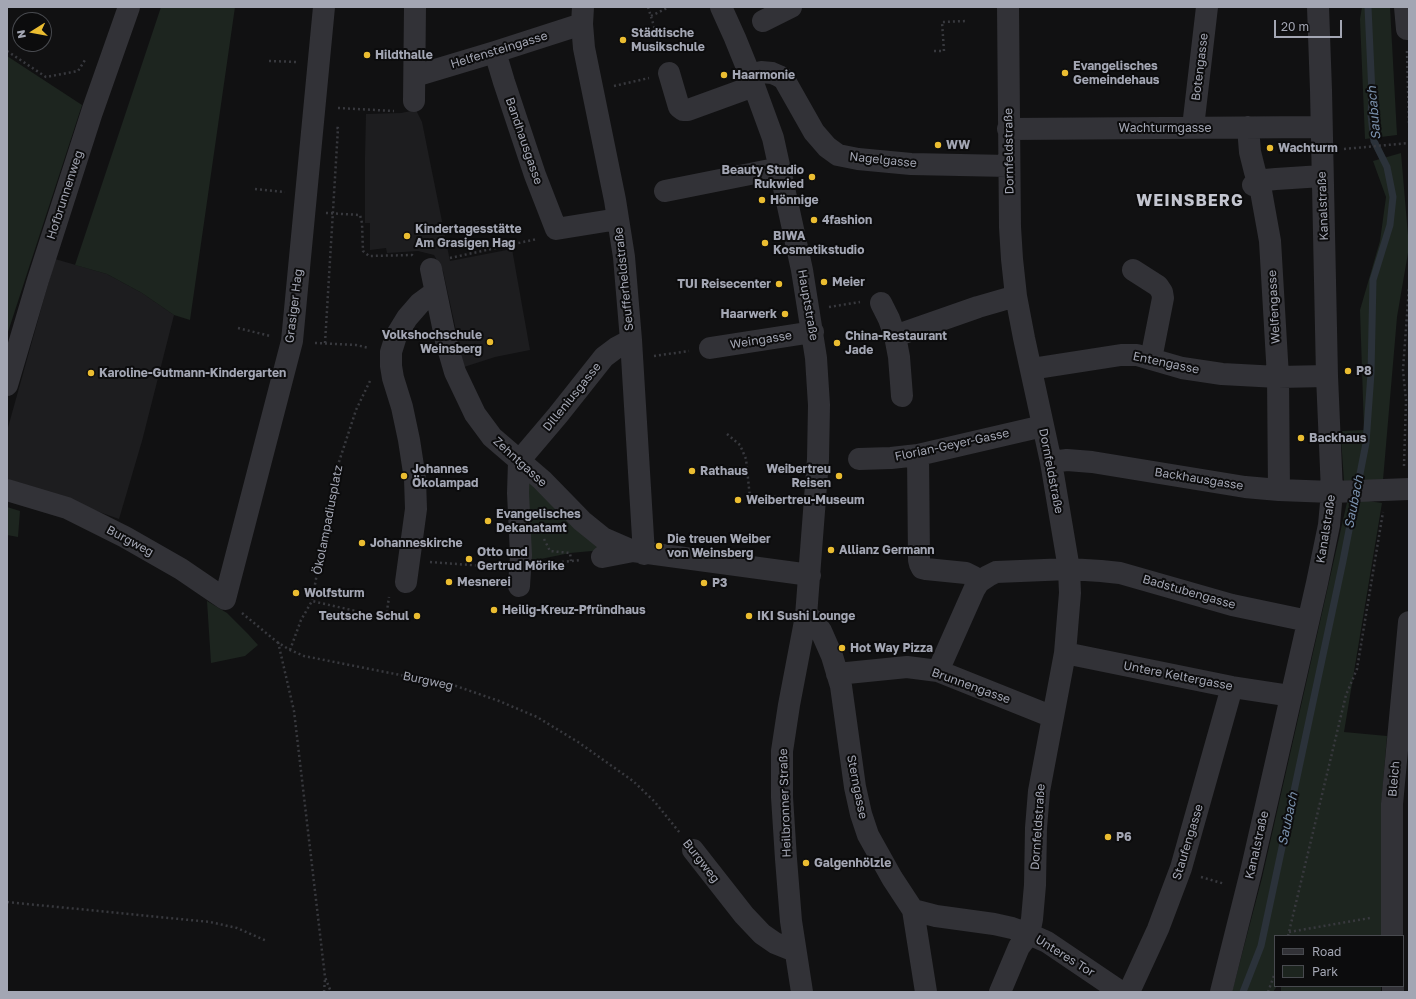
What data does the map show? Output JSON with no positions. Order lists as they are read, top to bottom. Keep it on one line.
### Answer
{"streets":{"street":["Helfensteingasse","Botengasse","Wachturmgasse","Bandhausgasse","Dornfeldstraße","Nagelgasse","Hofbrunnenweg","Kanalstraße","Seufferheldstraße","Hauptstraße","Grasiger Hag","Welfengasse","Weingasse","Entengasse","Dilleniusgasse","Florian-Geyer-Gasse","Zehntgasse","Backhausgasse","Burgweg","Badstubengasse","Untere Keltergasse","Brunnengasse","Bleich","Sterngasse","Heilbronner Straße","Staufengasse","Unteres Tor"],"path":["Ökolampadiusplatz"]},"crossings":[["Helfensteingasse","Bandhausgasse"],["Helfensteingasse","Seufferheldstraße"],["Botengasse","Wachturmgasse"],["Wachturmgasse","Dornfeldstraße"],["Wachturmgasse","Kanalstraße"],["Wachturmgasse","Welfengasse"],["Dornfeldstraße","Nagelgasse"],["Dornfeldstraße","Entengasse"],["Dornfeldstraße","Florian-Geyer-Gasse"],["Dornfeldstraße","Backhausgasse"],["Dornfeldstraße","Badstubengasse"],["Dornfeldstraße","Untere Keltergasse"],["Dornfeldstraße","Brunnengasse"],["Dornfeldstraße","Unteres Tor"],["Nagelgasse","Hauptstraße"],["Kanalstraße","Entengasse"],["Kanalstraße","Backhausgasse"],["Kanalstraße","Badstubengasse"],["Kanalstraße","Untere Keltergasse"],["Seufferheldstraße","Dilleniusgasse"],["Seufferheldstraße","Zehntgasse"],["Hauptstraße","Weingasse"],["Hauptstraße","Sterngasse"],["Hauptstraße","Heilbronner Straße"],["Grasiger Hag","Burgweg"],["Welfengasse","Entengasse"],["Welfengasse","Backhausgasse"],["Dilleniusgasse","Zehntgasse"],["Ökolampadiusplatz","Burgweg"],["Burgweg","Heilbronner Straße"],["Untere Keltergasse","Staufengasse"],["Brunnengasse","Sterngasse"],["Sterngasse","Heilbronner Straße"]],"districts":["WEINSBERG"],"water":["Saubach"],"places":["Städtische Musikschule","Hildthalle","Evangelisches Gemeindehaus","Haarmonie","WW","Wachturm","Beauty Studio Rukwied","Hönnige","4fashion","Kindertagesstätte Am Grasigen Hag","BIWA Kosmetikstudio","Meier","TUI Reisecenter","Haarwerk","Volkshochschule Weinsberg","China-Restaurant Jade","P8","Karoline-Gutmann-Kindergarten","Backhaus","Rathaus","Johannes Ökolampad","Weibertreu Reisen","Weibertreu-Museum","Evangelisches Dekanatamt","Johanneskirche","Die treuen Weiber von Weinsberg","Allianz Germann","Otto und Gertrud Mörike","Mesnerei","P3","Wolfsturm","Heilig-Kreuz-Pfründhaus","Teutsche Schul","IKI Sushi Lounge","Hot Way Pizza","P6","Galgenhölzle"],"legend":["Road","Park"],"scale_bar":"20 m","north":"left"}
